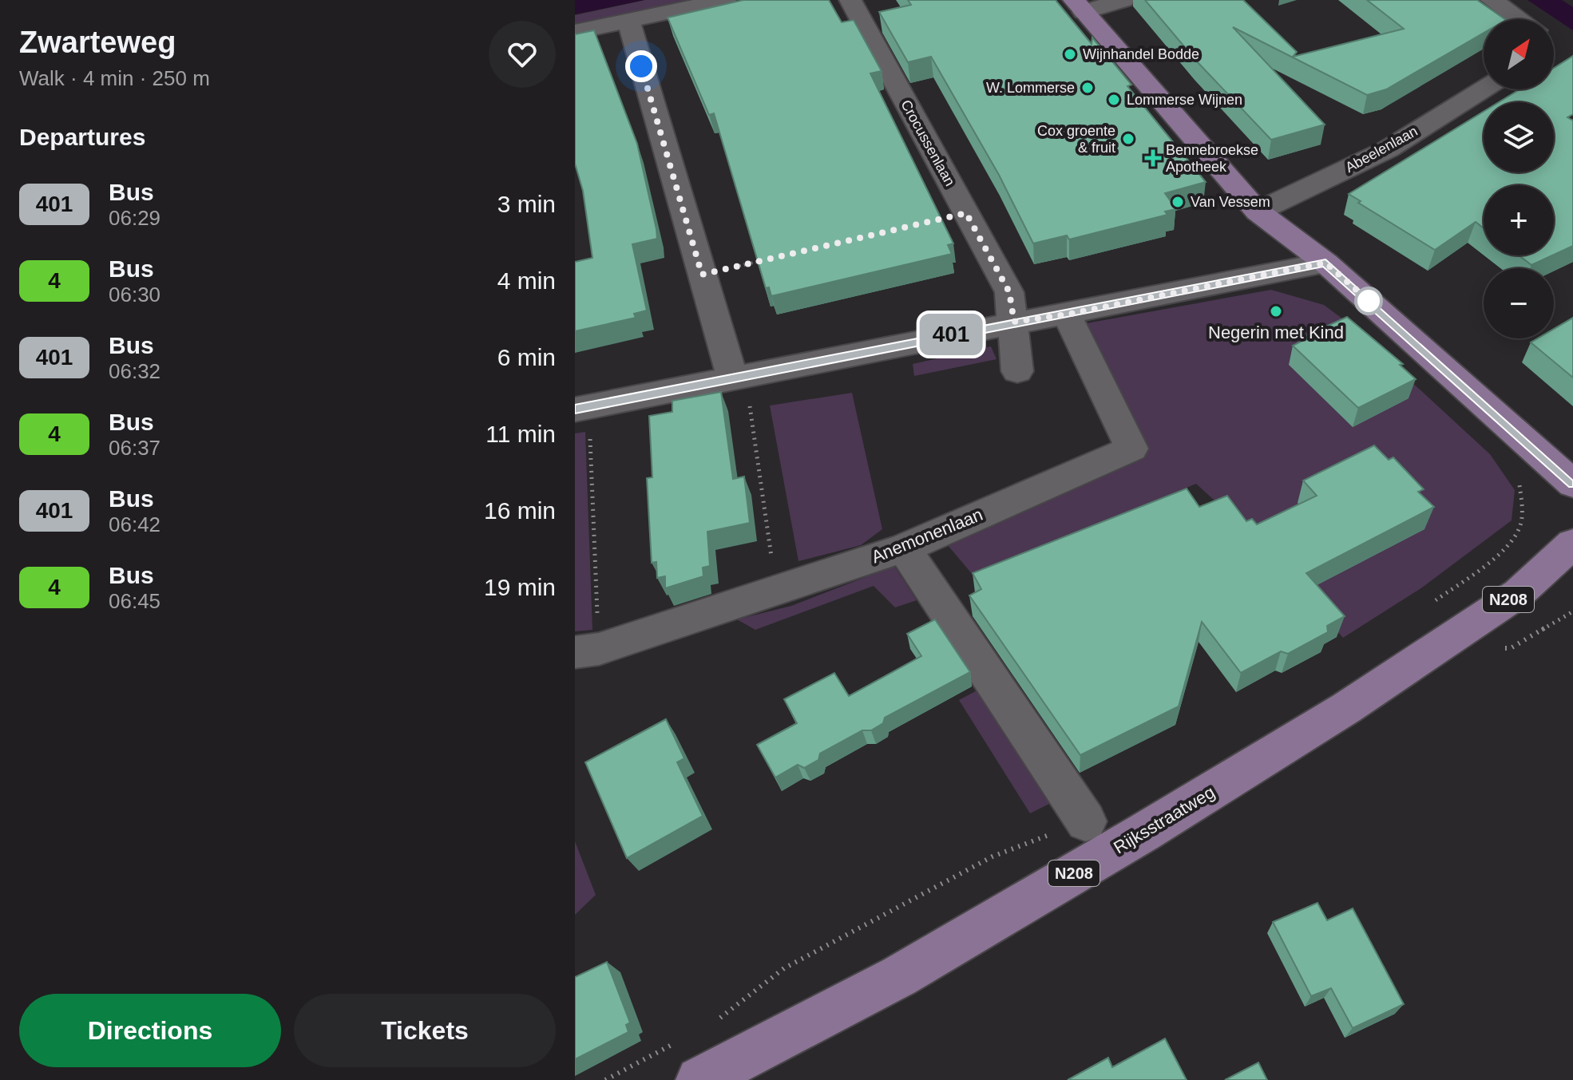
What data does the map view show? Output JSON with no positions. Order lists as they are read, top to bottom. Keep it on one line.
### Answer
{"streets":{"main road":["N208","Rijksstraatweg"],"street":["Crocussenlaan","Abeelenlaan","Anemonenlaan"]},"places":{"other":["Wijnhandel Bodde","W. Lommerse","Lommerse Wijnen","Cox groente & fruit","Van Vessem","Negerin met Kind"],"health":["Bennebroekse Apotheek"]},"lines":["bus line 401"],"north":"top right","page":{"heading":[["Zwarteweg","Walk · 4 min · 250 m"],"Departures"],"on_map":"401","map_buttons":["+","−"],"list":[{"mark":"401","name":"Bus","note":"06:29","value":"3 min"},{"mark":"4","name":"Bus","note":"06:30","value":"4 min"},{"mark":"401","name":"Bus","note":"06:32","value":"6 min"},{"mark":"4","name":"Bus","note":"06:37","value":"11 min"},{"mark":"401","name":"Bus","note":"06:42","value":"16 min"},{"mark":"4","name":"Bus","note":"06:45","value":"19 min"}],"buttons":["Directions","Tickets"]}}
